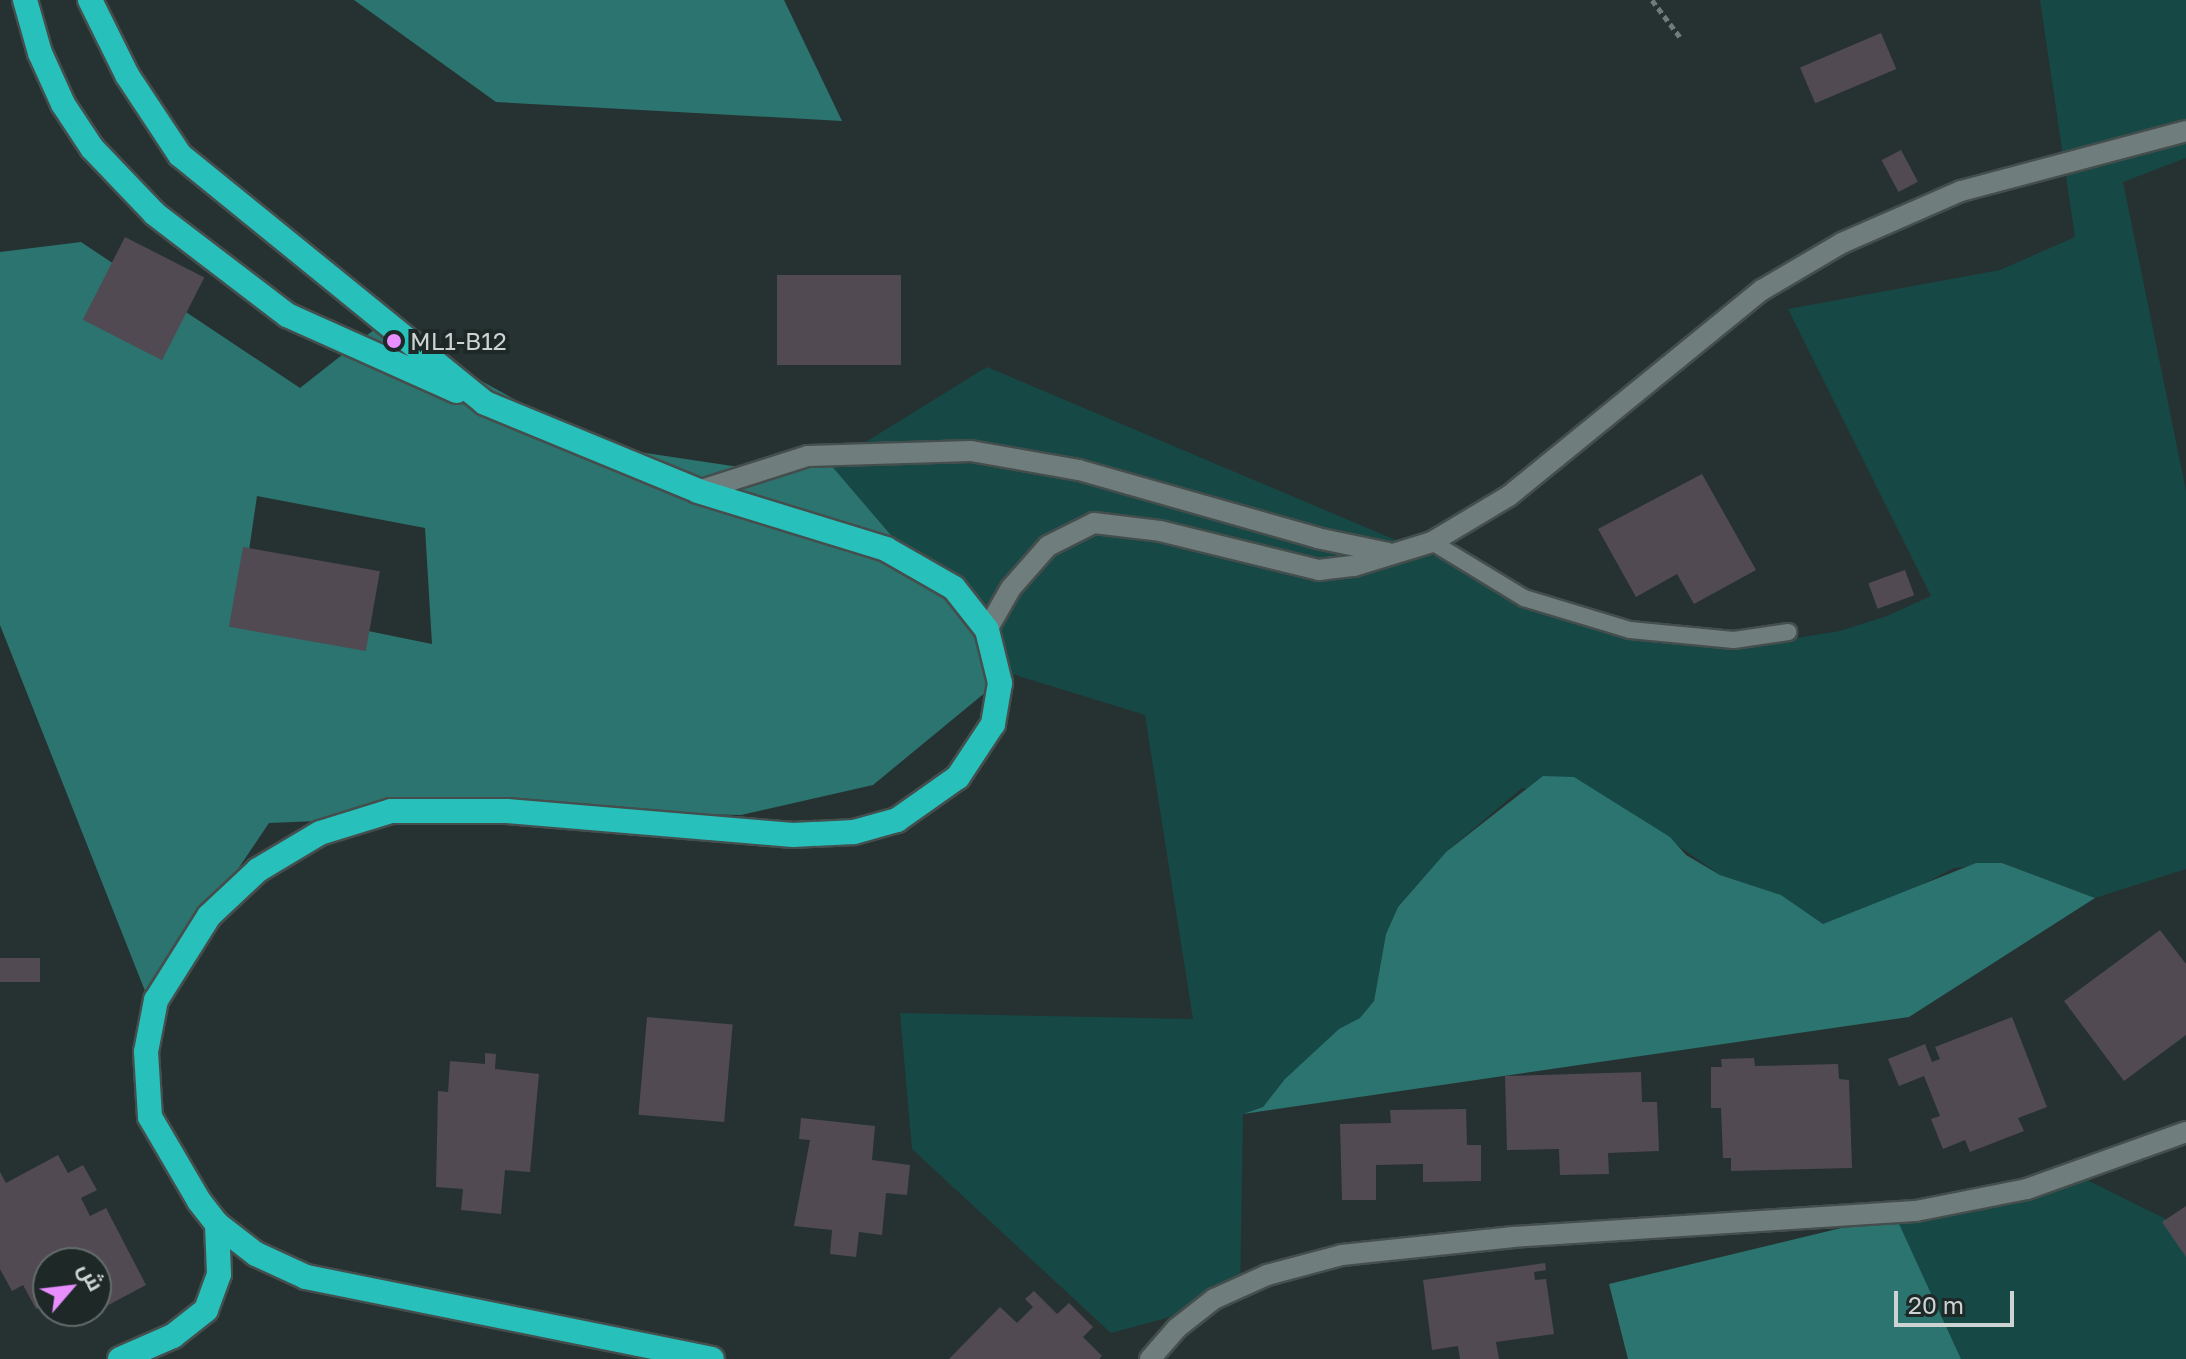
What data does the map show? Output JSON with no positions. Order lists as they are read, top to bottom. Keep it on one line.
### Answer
{"places":["ML1-B12"],"scale_bar":"20 m","north":"top right"}
